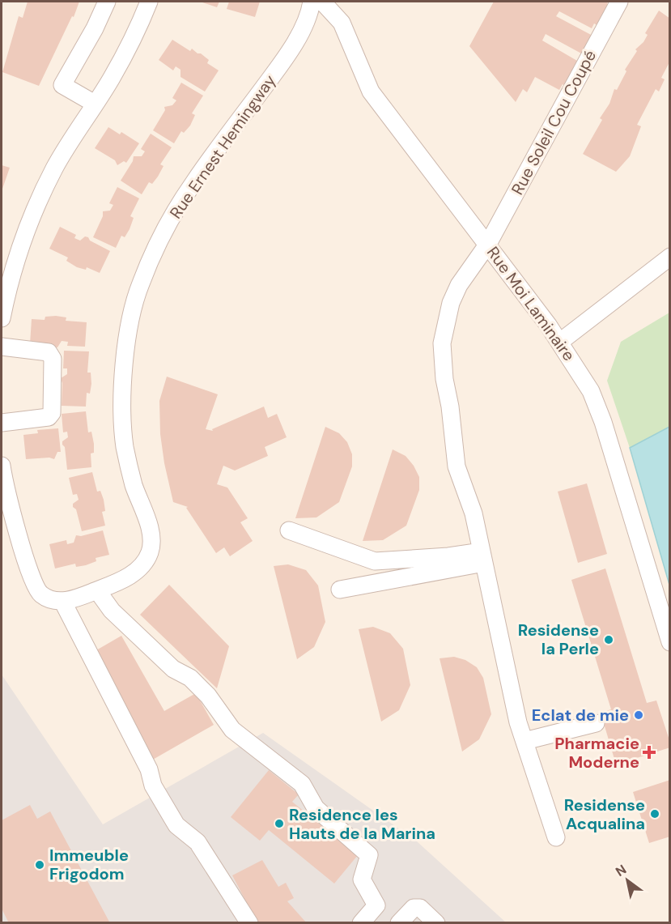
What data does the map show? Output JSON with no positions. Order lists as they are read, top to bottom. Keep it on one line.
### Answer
{"streets":{"street":["Rue Soleil Cou Coupé","Rue Ernest Hemingway","Rue Moi Laminaire"]},"crossings":[["Rue Soleil Cou Coupé","Rue Moi Laminaire"]],"places":{"other":["Residense la Perle","Eclat de mie","Residense Acqualina","Residence les Hauts de la Marina","Immeuble Frigodom"],"health":["Pharmacie Moderne"]},"north":"top left"}
